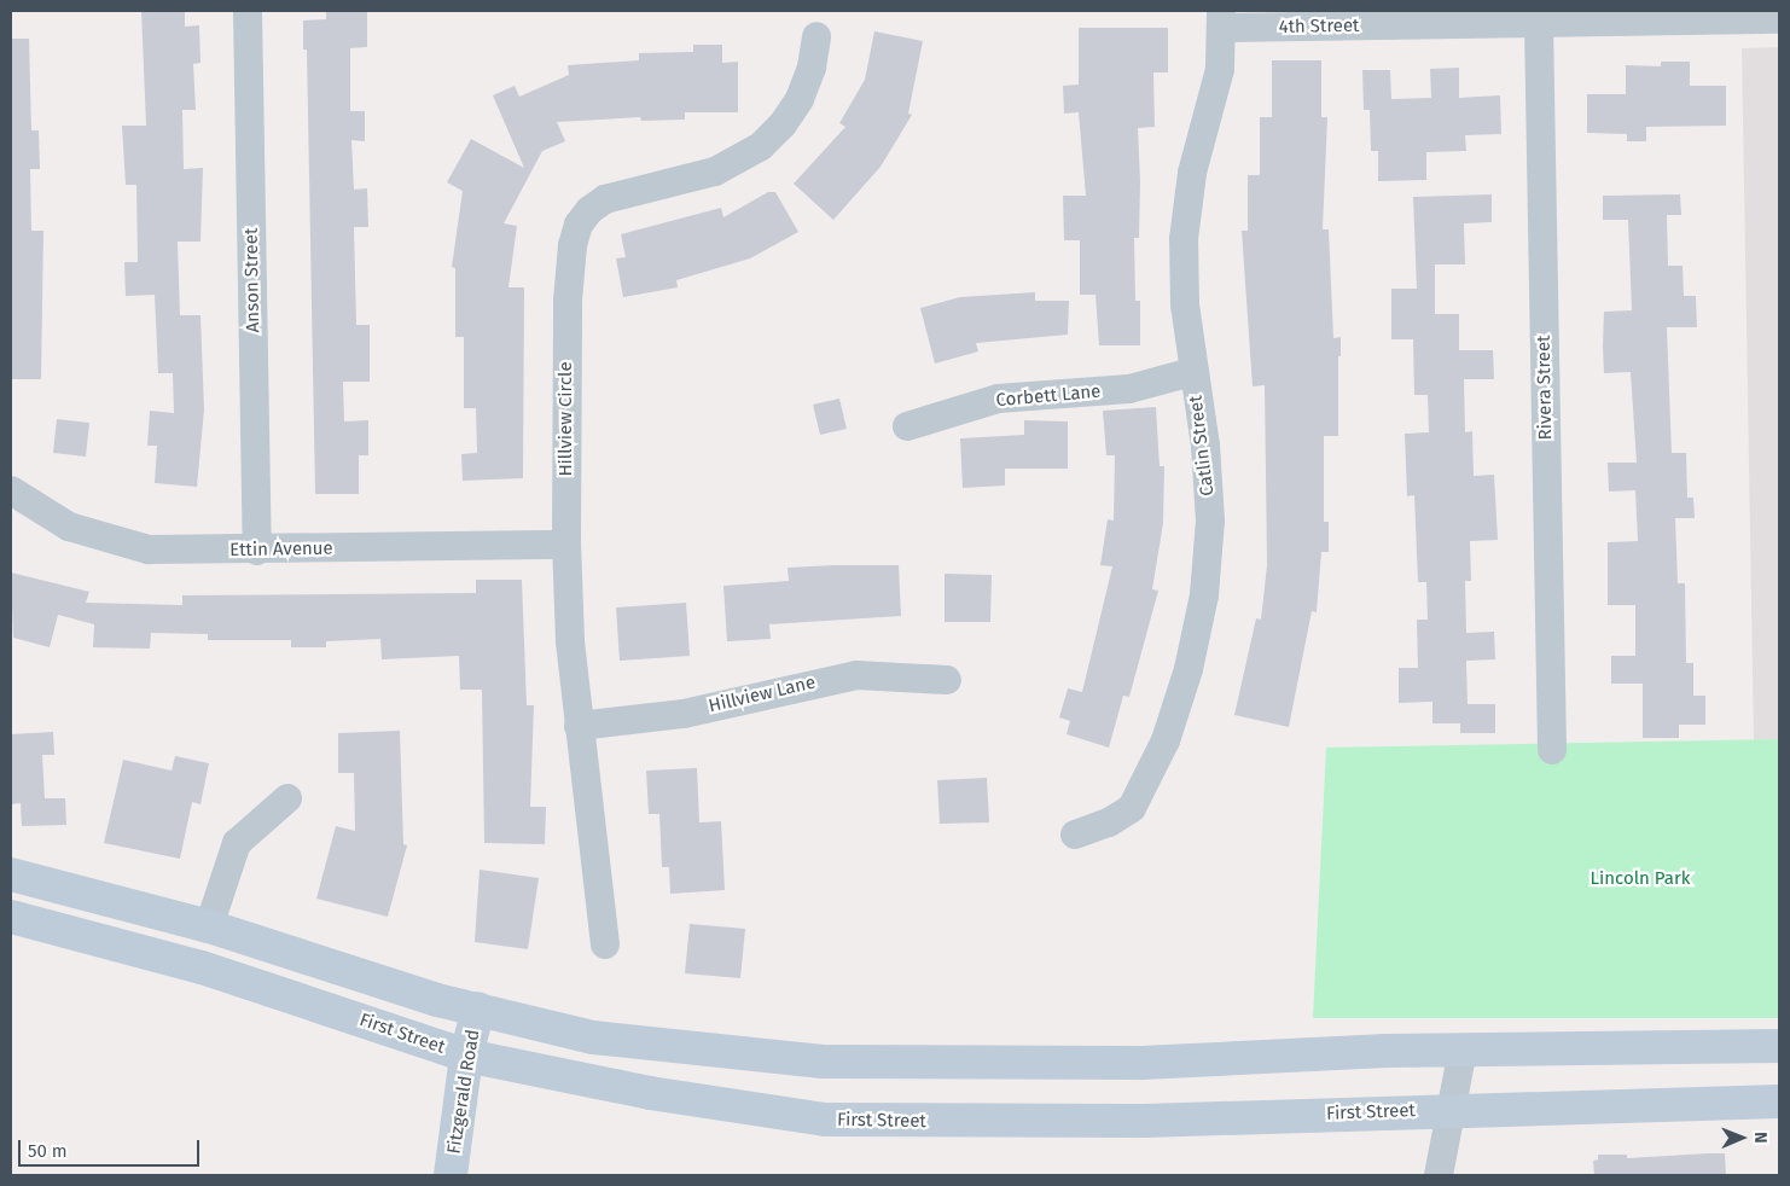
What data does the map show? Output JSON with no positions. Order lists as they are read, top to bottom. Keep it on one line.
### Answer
{"streets":{"main road":["First Street","Fitzgerald Road"],"street":["4th Street","Anson Street","Rivera Street","Corbett Lane","Hillview Circle","Catlin Street","Ettin Avenue","Hillview Lane"]},"crossings":[["4th Street","Rivera Street"],["4th Street","Catlin Street"],["Anson Street","Ettin Avenue"],["Corbett Lane","Catlin Street"],["Hillview Circle","Ettin Avenue"],["Hillview Circle","Hillview Lane"],["First Street","Fitzgerald Road"]],"parks":["Lincoln Park"],"scale_bar":"50 m","north":"right"}
